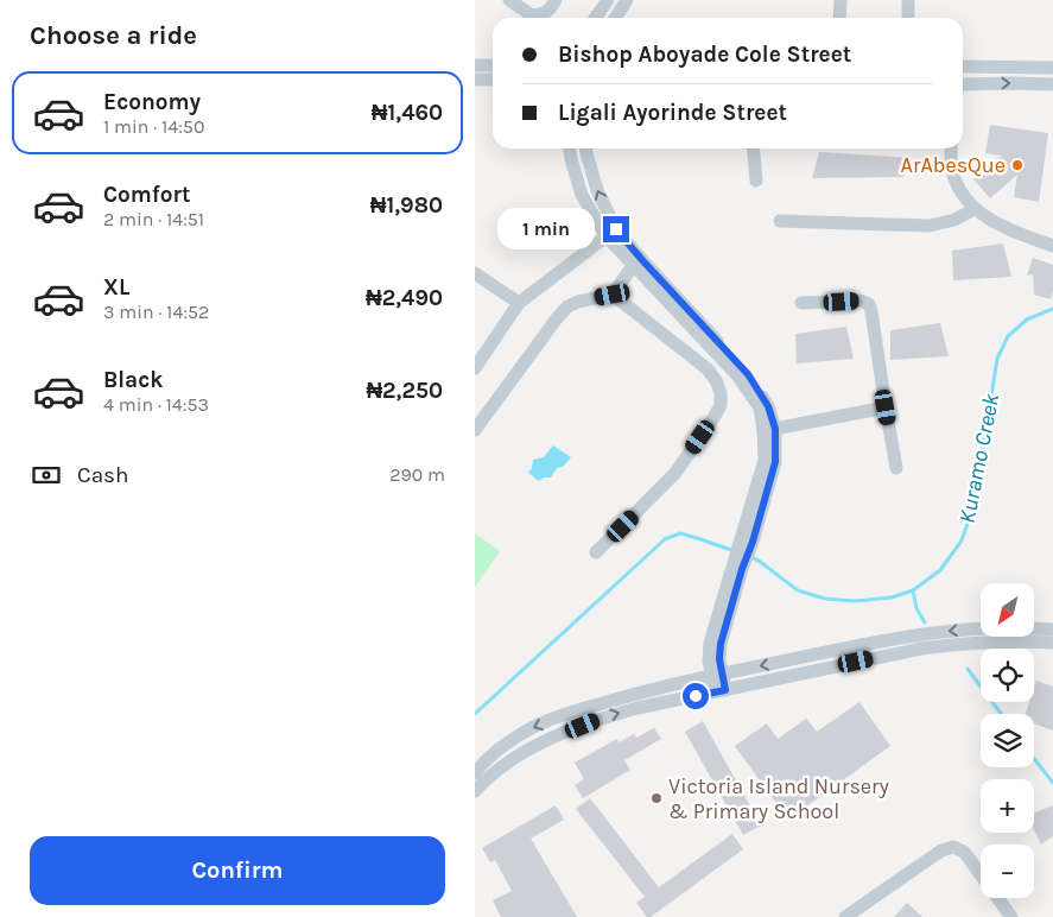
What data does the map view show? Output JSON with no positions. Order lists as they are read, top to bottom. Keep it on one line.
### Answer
{"water":["Kuramo Creek"],"places":["ArAbesQue","Victoria Island Nursery & Primary School"],"north":"bottom left","page":{"heading":"Choose a ride","banner":["Bishop Aboyade Cole Street","Ligali Ayorinde Street"],"list":[{"name":"Economy","note":"1 min · 14:50","value":"₦1,460"},{"name":"Comfort","note":"2 min · 14:51","value":"₦1,980"},{"name":"XL","note":"3 min · 14:52","value":"₦2,490"},{"name":"Black","note":"4 min · 14:53","value":"₦2,250"}],"bubble":"1 min","pay":["Cash","290 m"],"map_buttons":["+","−"],"buttons":"Confirm"}}
